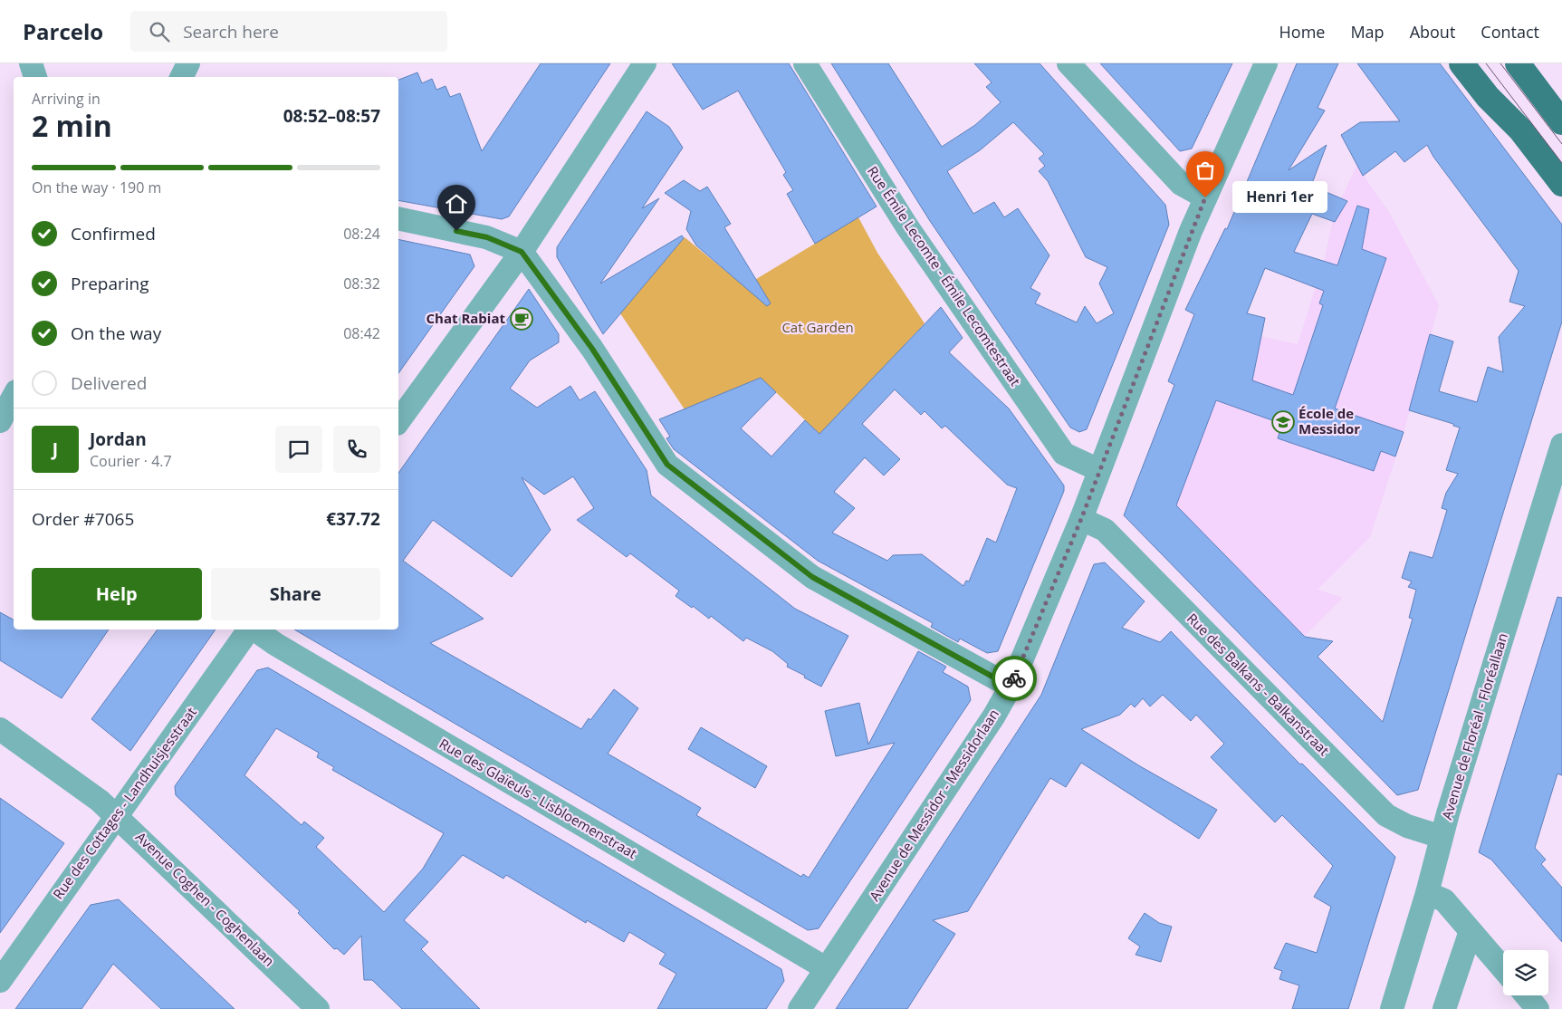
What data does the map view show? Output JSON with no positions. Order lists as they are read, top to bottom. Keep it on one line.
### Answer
{"streets":{"street":["Rue Émile Lecomte - Émile Lecomtestraat","Rue des Balkans - Balkanstraat","Avenue de Floréal - Floréallaan","Rue des Glaïeuls - Lisbloemenstraat","Rue des Cottages - Landhuisjesstraat","Avenue de Messidor - Messidorlaan","Avenue Coghen - Coghenlaan"]},"crossings":[["Rue Émile Lecomte - Émile Lecomtestraat","Avenue de Messidor - Messidorlaan"],["Rue des Balkans - Balkanstraat","Avenue de Floréal - Floréallaan"],["Rue des Balkans - Balkanstraat","Avenue de Messidor - Messidorlaan"],["Rue des Glaïeuls - Lisbloemenstraat","Avenue de Messidor - Messidorlaan"],["Rue des Cottages - Landhuisjesstraat","Avenue Coghen - Coghenlaan"]],"parks":["Cat Garden"],"places":{"other":["Henri 1er"],"cafe":["Chat Rabiat"],"school or university":["École de Messidor"]},"page":{"header":"Parcelo","search":"Search here","nav":["Home","Map","About","Contact"],"heading":["2 min","Arriving in","08:52–08:57"],"panel":["Jordan","Courier · 4.7","Order #7065","€37.72"],"bar":"On the way · 190 m","bubble":"Henri 1er","list":[["Confirmed","08:24"],["Preparing","08:32"],["On the way","08:42"],"Delivered"],"round":"J","buttons":["Help","Share"]}}
